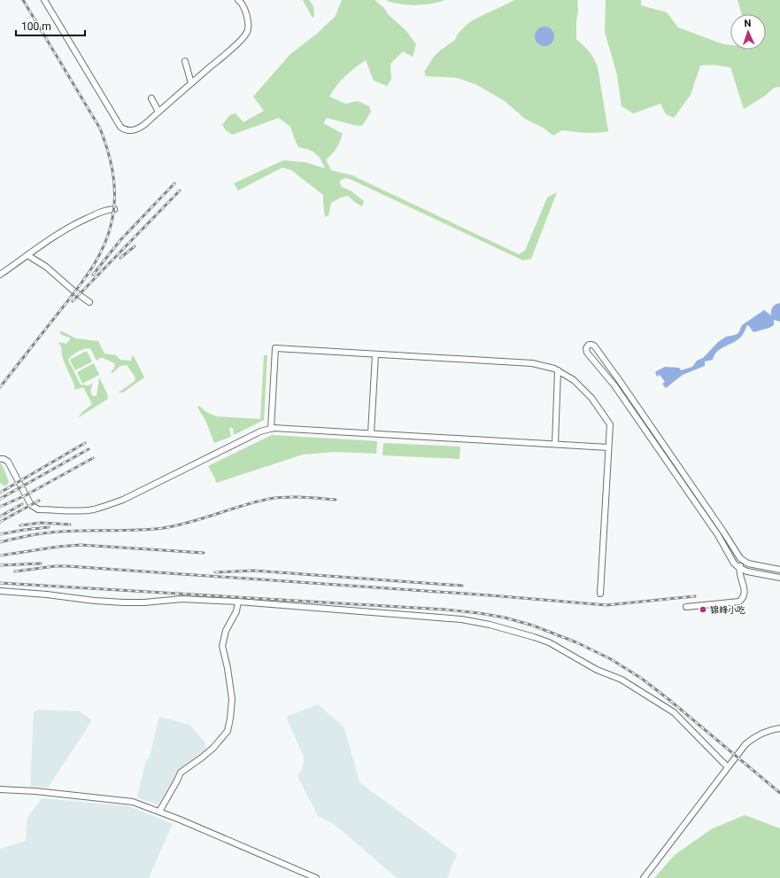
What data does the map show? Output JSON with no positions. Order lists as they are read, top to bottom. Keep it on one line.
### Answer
{"places":["锦峰小吃"],"scale_bar":"100 m","north":"top"}
